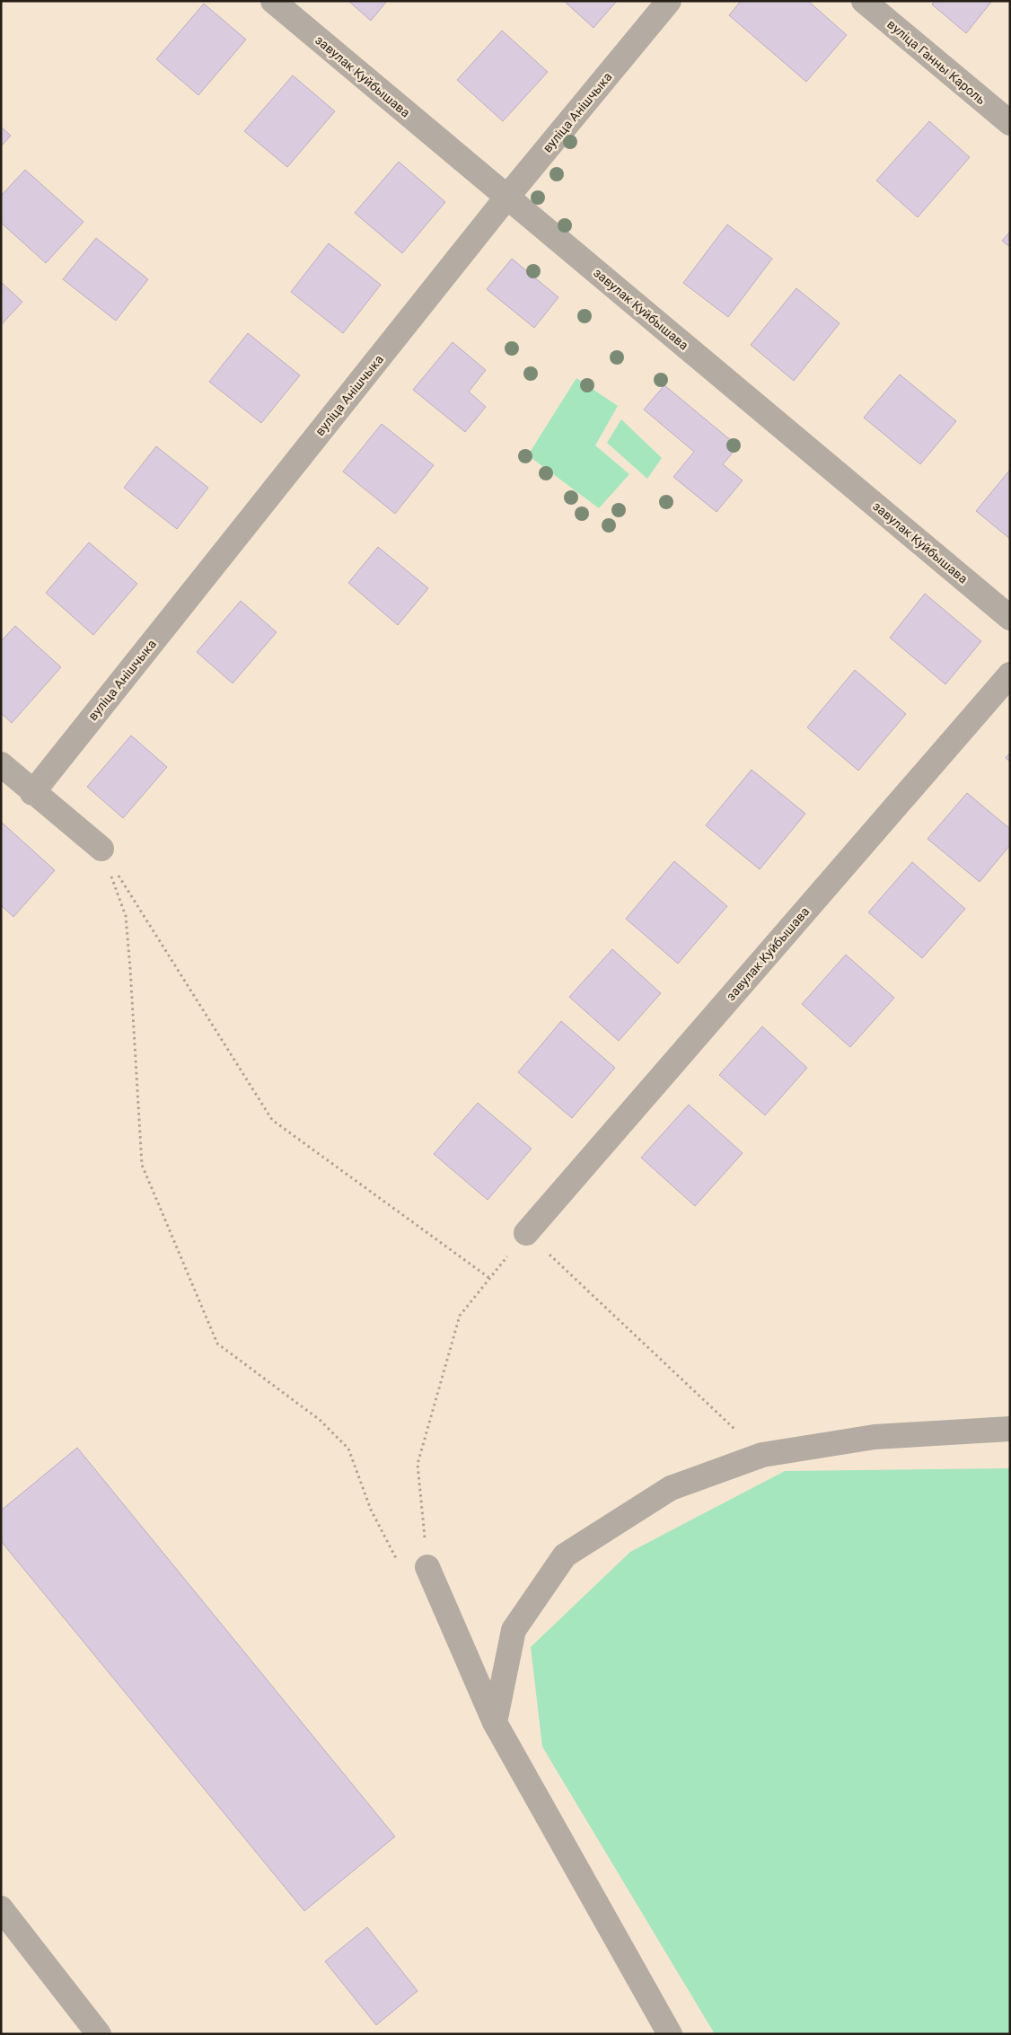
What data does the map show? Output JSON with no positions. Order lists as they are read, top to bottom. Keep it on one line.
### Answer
{"streets":{"street":["вуліца Ганны Кароль","завулак Куйбышава","вуліца Анішчыка"]},"crossings":[["завулак Куйбышава","вуліца Анішчыка"]]}
